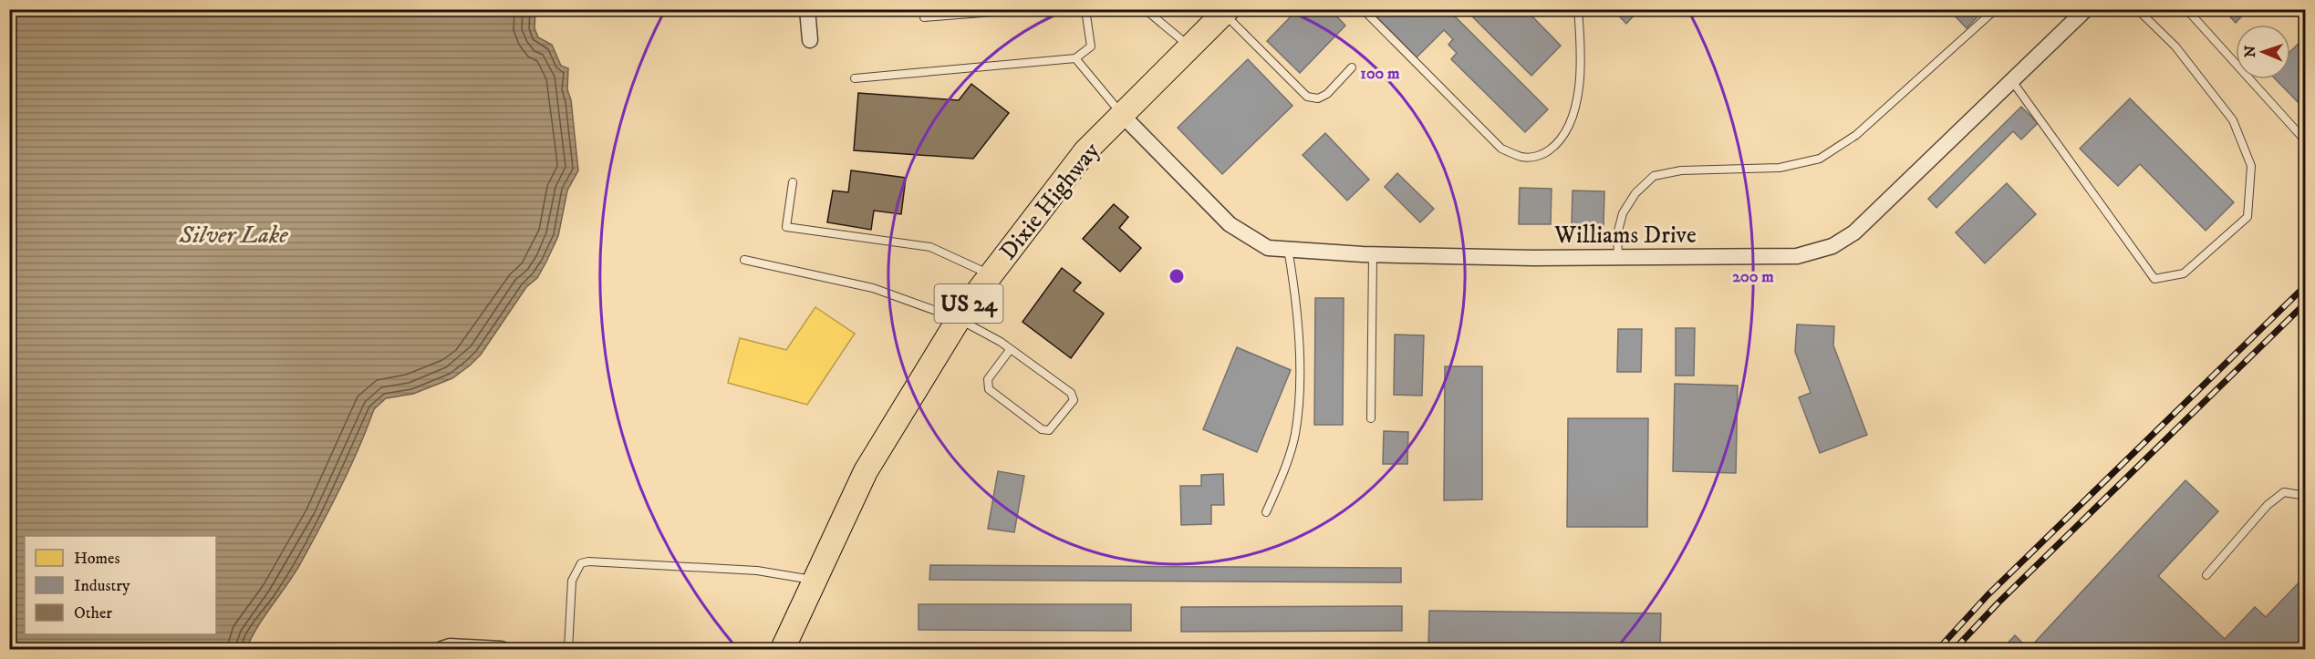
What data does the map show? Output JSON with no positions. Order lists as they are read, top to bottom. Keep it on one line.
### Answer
{"streets":{"main road":["Dixie Highway","US 24"],"street":["Williams Drive"]},"crossings":[["Dixie Highway","Williams Drive"]],"water":["Silver Lake"],"legend":["Homes","Industry","Other"],"north":"left","rings":["100 m","200 m"]}
